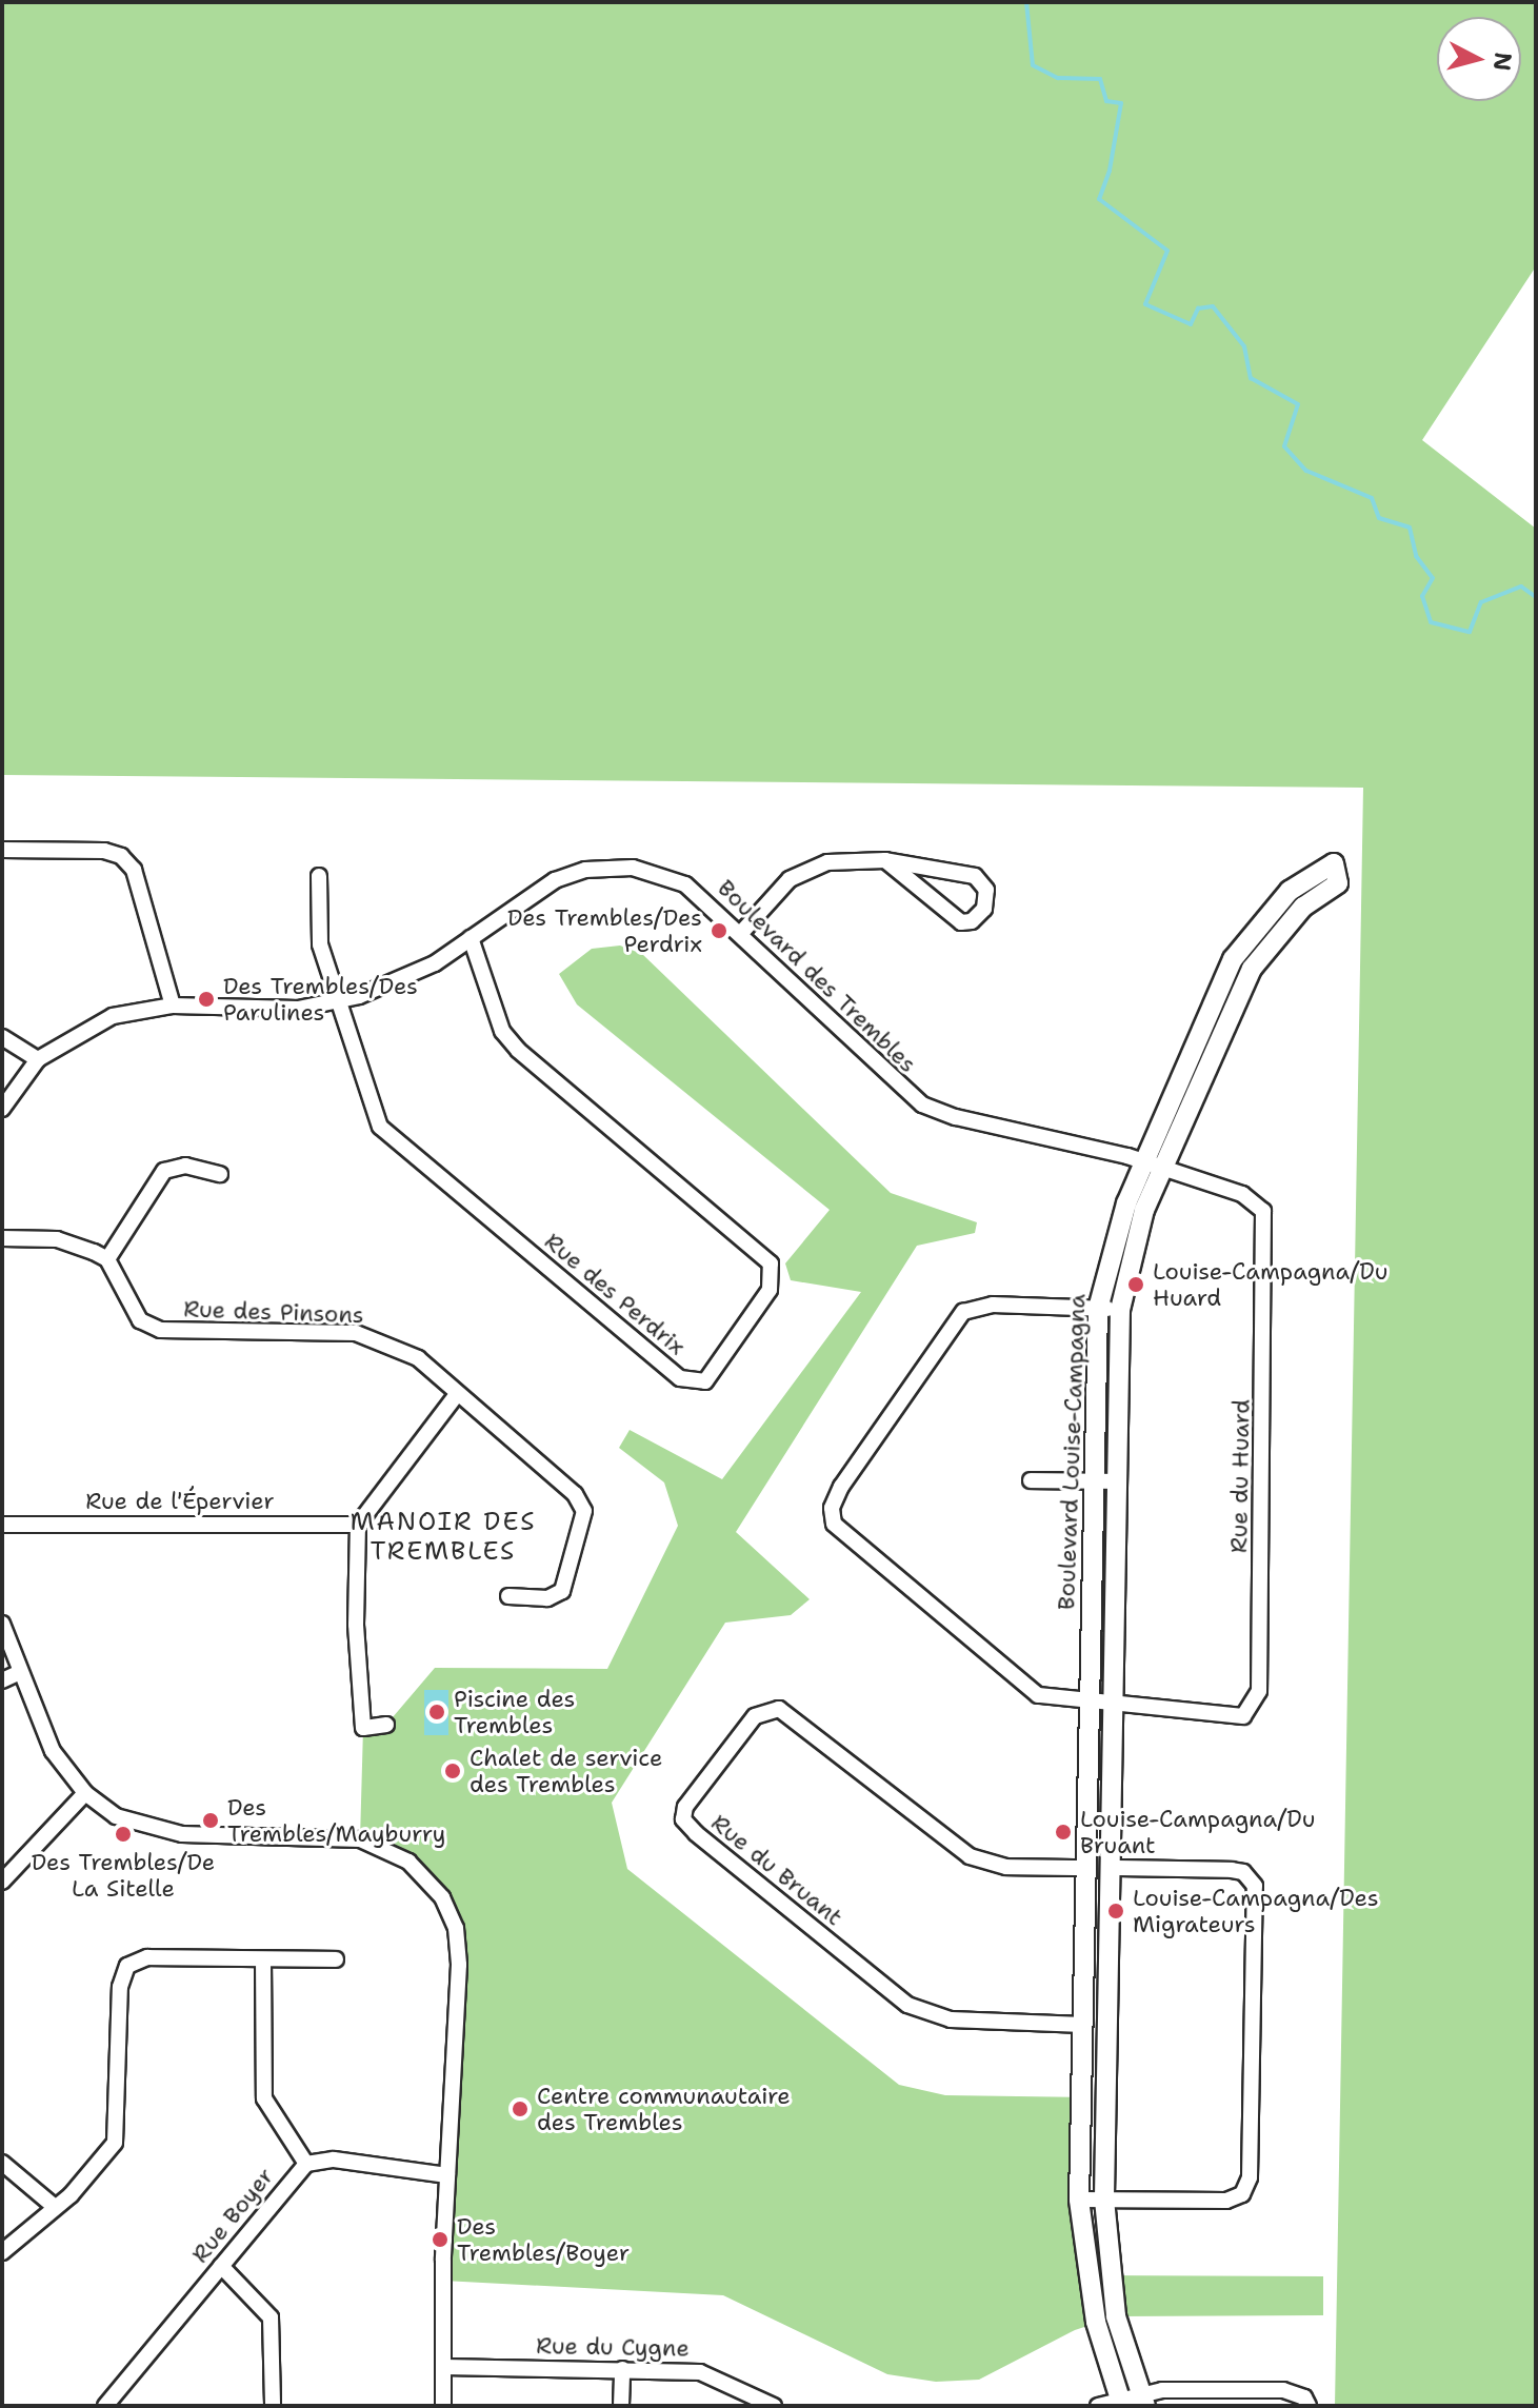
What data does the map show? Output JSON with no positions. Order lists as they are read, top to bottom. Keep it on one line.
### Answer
{"streets":{"street":["Boulevard des Trembles","Rue des Perdrix","Rue des Pinsons","Boulevard Louise-Campagna","Rue du Huard","Rue de l'Épervier","Rue du Bruant","Rue Boyer","Rue du Cygne"]},"crossings":[["Boulevard des Trembles","Rue des Perdrix"],["Boulevard des Trembles","Boulevard Louise-Campagna"],["Boulevard des Trembles","Rue du Huard"],["Boulevard Louise-Campagna","Rue du Huard"],["Boulevard Louise-Campagna","Rue du Bruant"]],"districts":["MANOIR DES TREMBLES"],"places":["Des Trembles/Des Perdrix","Des Trembles/Des Parulines","Louise-Campagna/Du Huard","Piscine des Trembles","Chalet de service des Trembles","Des Trembles/Mayburry","Louise-Campagna/Du Bruant","Des Trembles/De La Sitelle","Louise-Campagna/Des Migrateurs","Centre communautaire des Trembles","Des Trembles/Boyer"],"north":"right"}
